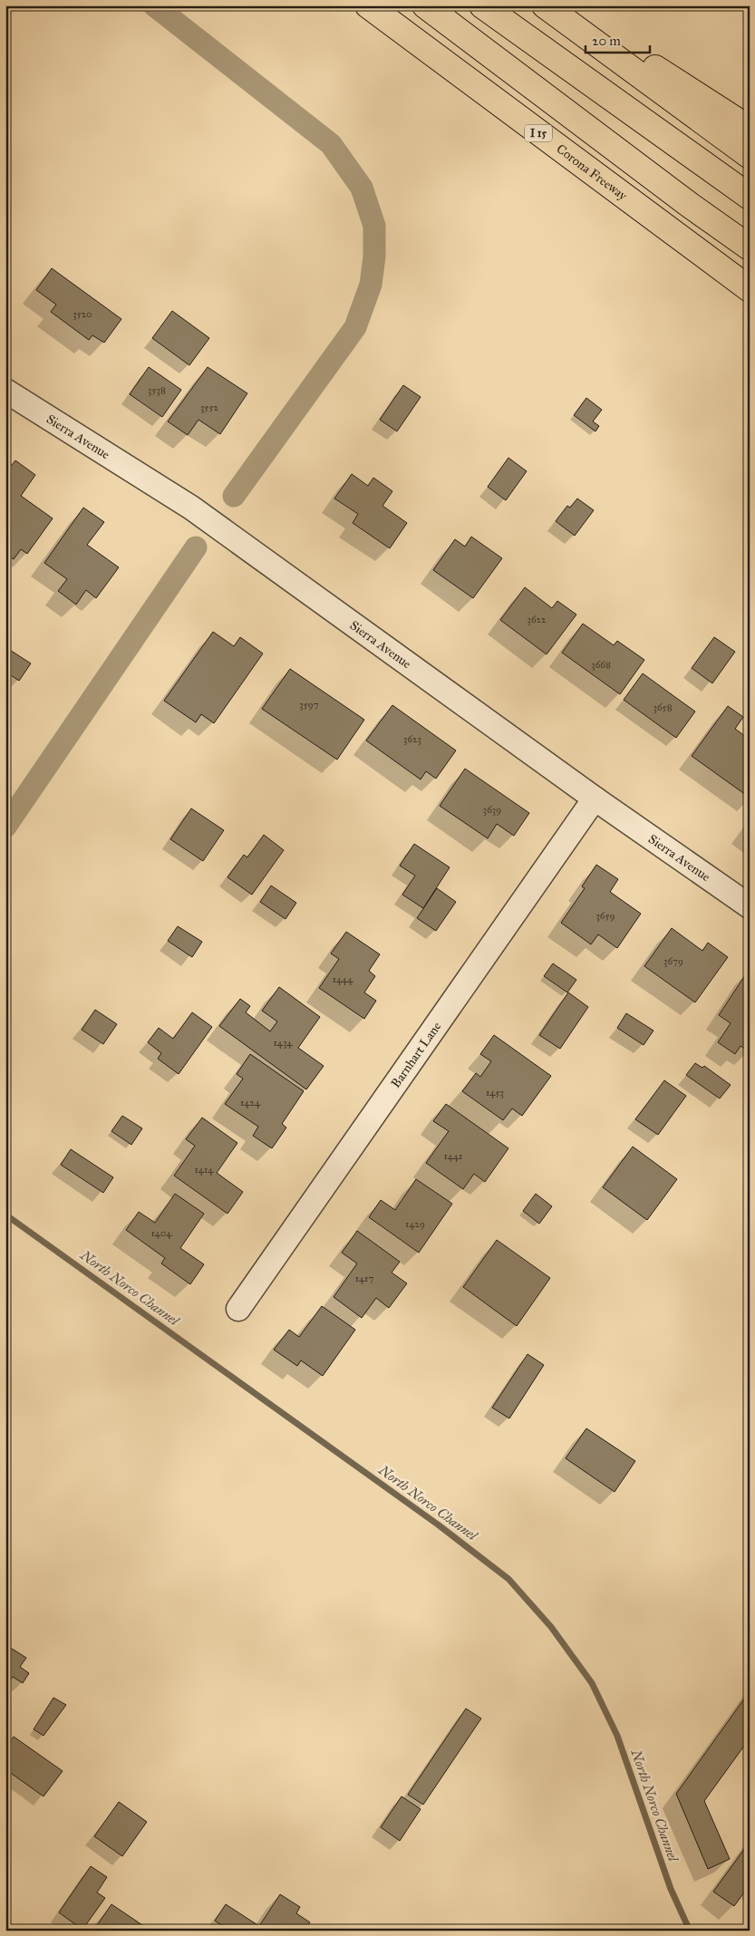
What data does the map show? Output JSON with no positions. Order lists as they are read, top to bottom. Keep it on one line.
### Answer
{"streets":{"highway":["I 15","Corona Freeway"],"street":["Sierra Avenue","Barnhart Lane"]},"crossings":[["Sierra Avenue","Barnhart Lane"]],"water":["North Norco Channel"],"house_numbers":["3520","3538","3552","3622","3668","3597","3658","3623","3639","3659","3679","1444","1434","1453","1424","1441","1414","1429","1404","1417"],"scale_bar":"20 m"}
